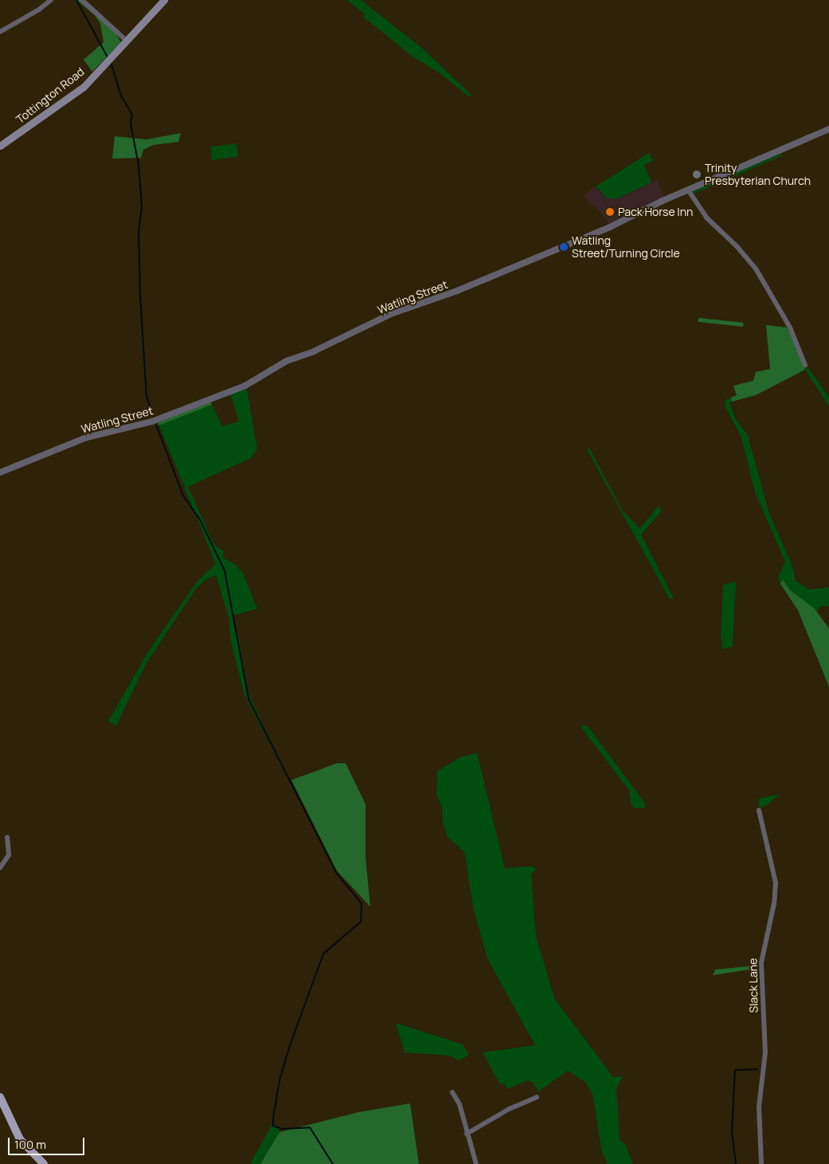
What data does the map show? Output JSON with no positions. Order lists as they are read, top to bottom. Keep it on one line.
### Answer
{"streets":{"main road":["Tottington Road"],"street":["Watling Street","Slack Lane"]},"places":["Trinity Presbyterian Church","Pack Horse Inn","Watling Street/Turning Circle"],"scale_bar":"100 m"}
